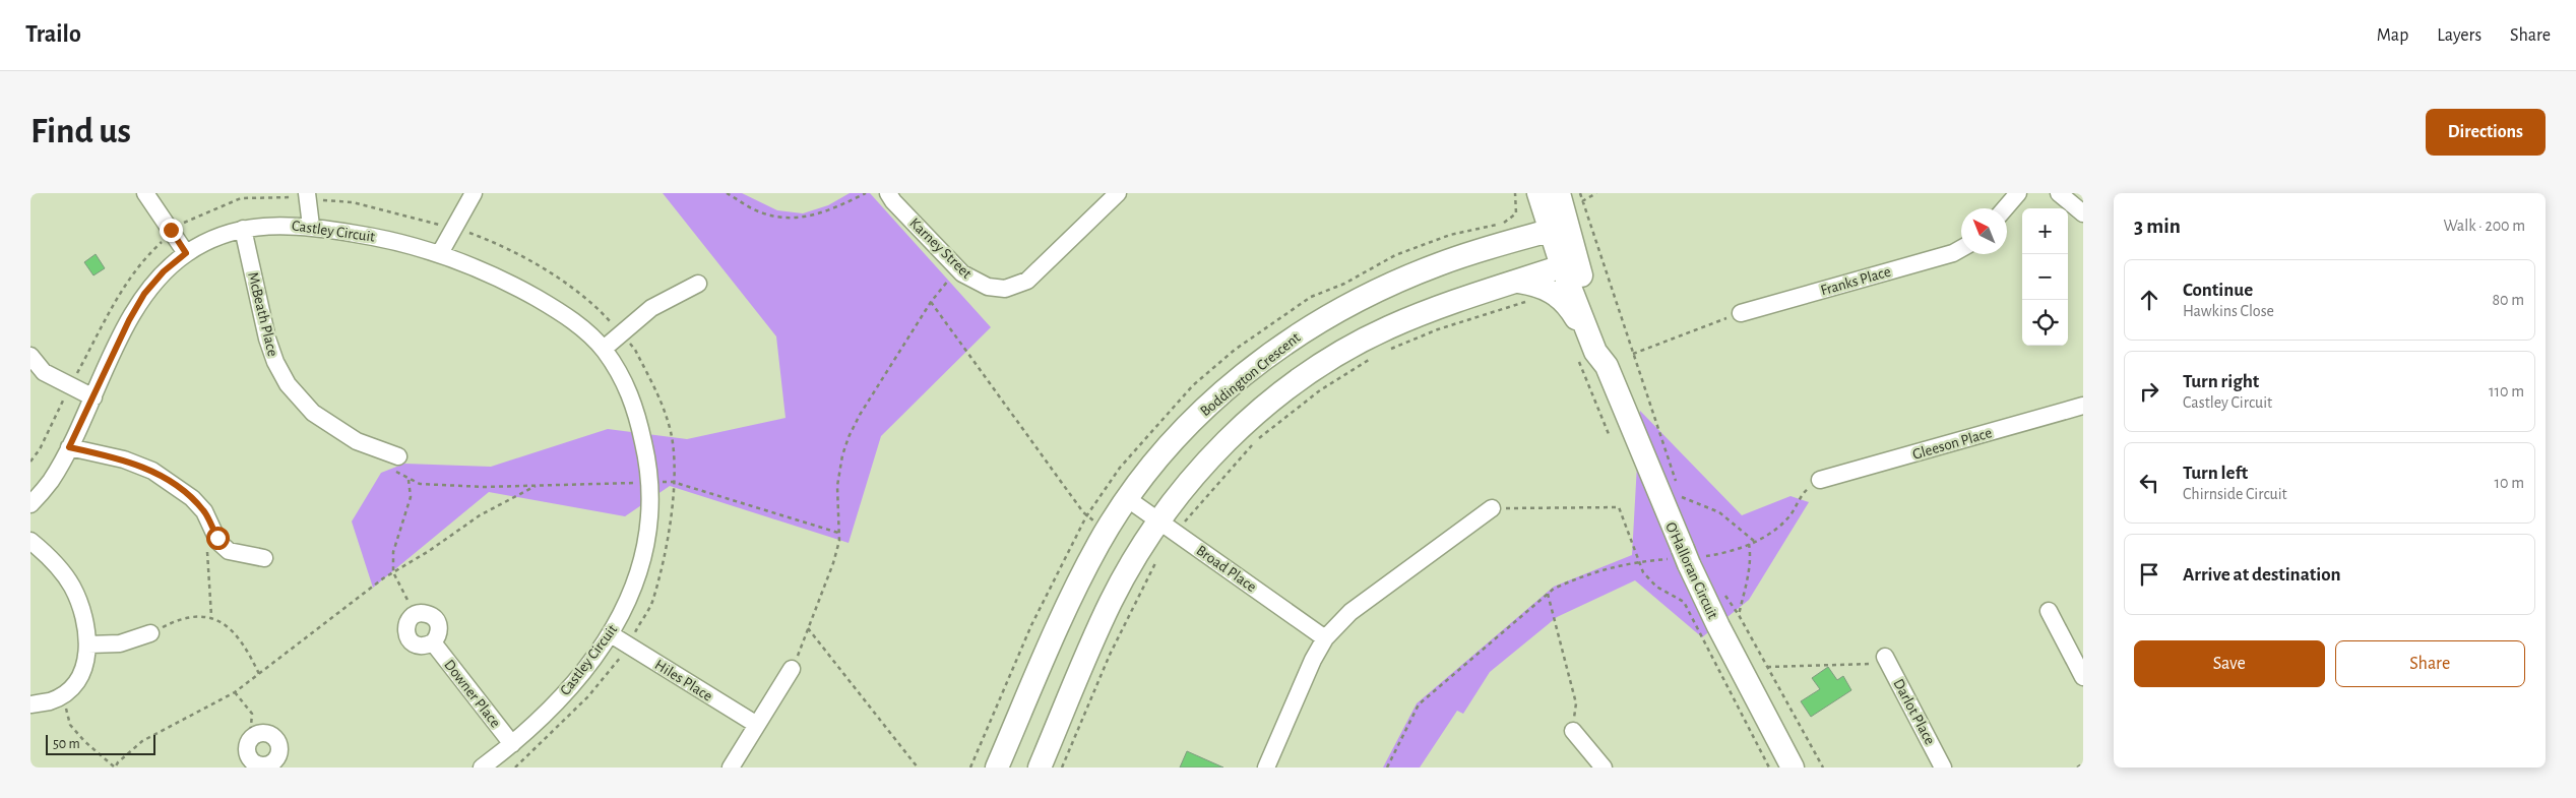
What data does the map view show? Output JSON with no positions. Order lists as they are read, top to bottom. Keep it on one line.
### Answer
{"streets":{"street":["Castley Circuit","Karney Street","Franks Place","McBeath Place","Boddington Crescent","Gleeson Place","Broad Place","O'Halloran Circuit","Hiles Place","Downer Place","Darlot Place"]},"crossings":[["Castley Circuit","McBeath Place"],["Castley Circuit","Hiles Place"],["Castley Circuit","Downer Place"],["Boddington Crescent","Broad Place"],["Boddington Crescent","O'Halloran Circuit"]],"scale_bar":"50 m","north":"top left","page":{"header":"Trailo","nav":["Map","Layers","Share"],"buttons":["Directions",["Save","Share"]],"title":"Find us","heading":["3 min","Walk · 200 m"],"map_buttons":["+","−"],"list":[["Continue","Hawkins Close","80 m"],["Turn right","Castley Circuit","110 m"],["Turn left","Chirnside Circuit","10 m"],"Arrive at destination"],"scale":"50 m"}}
